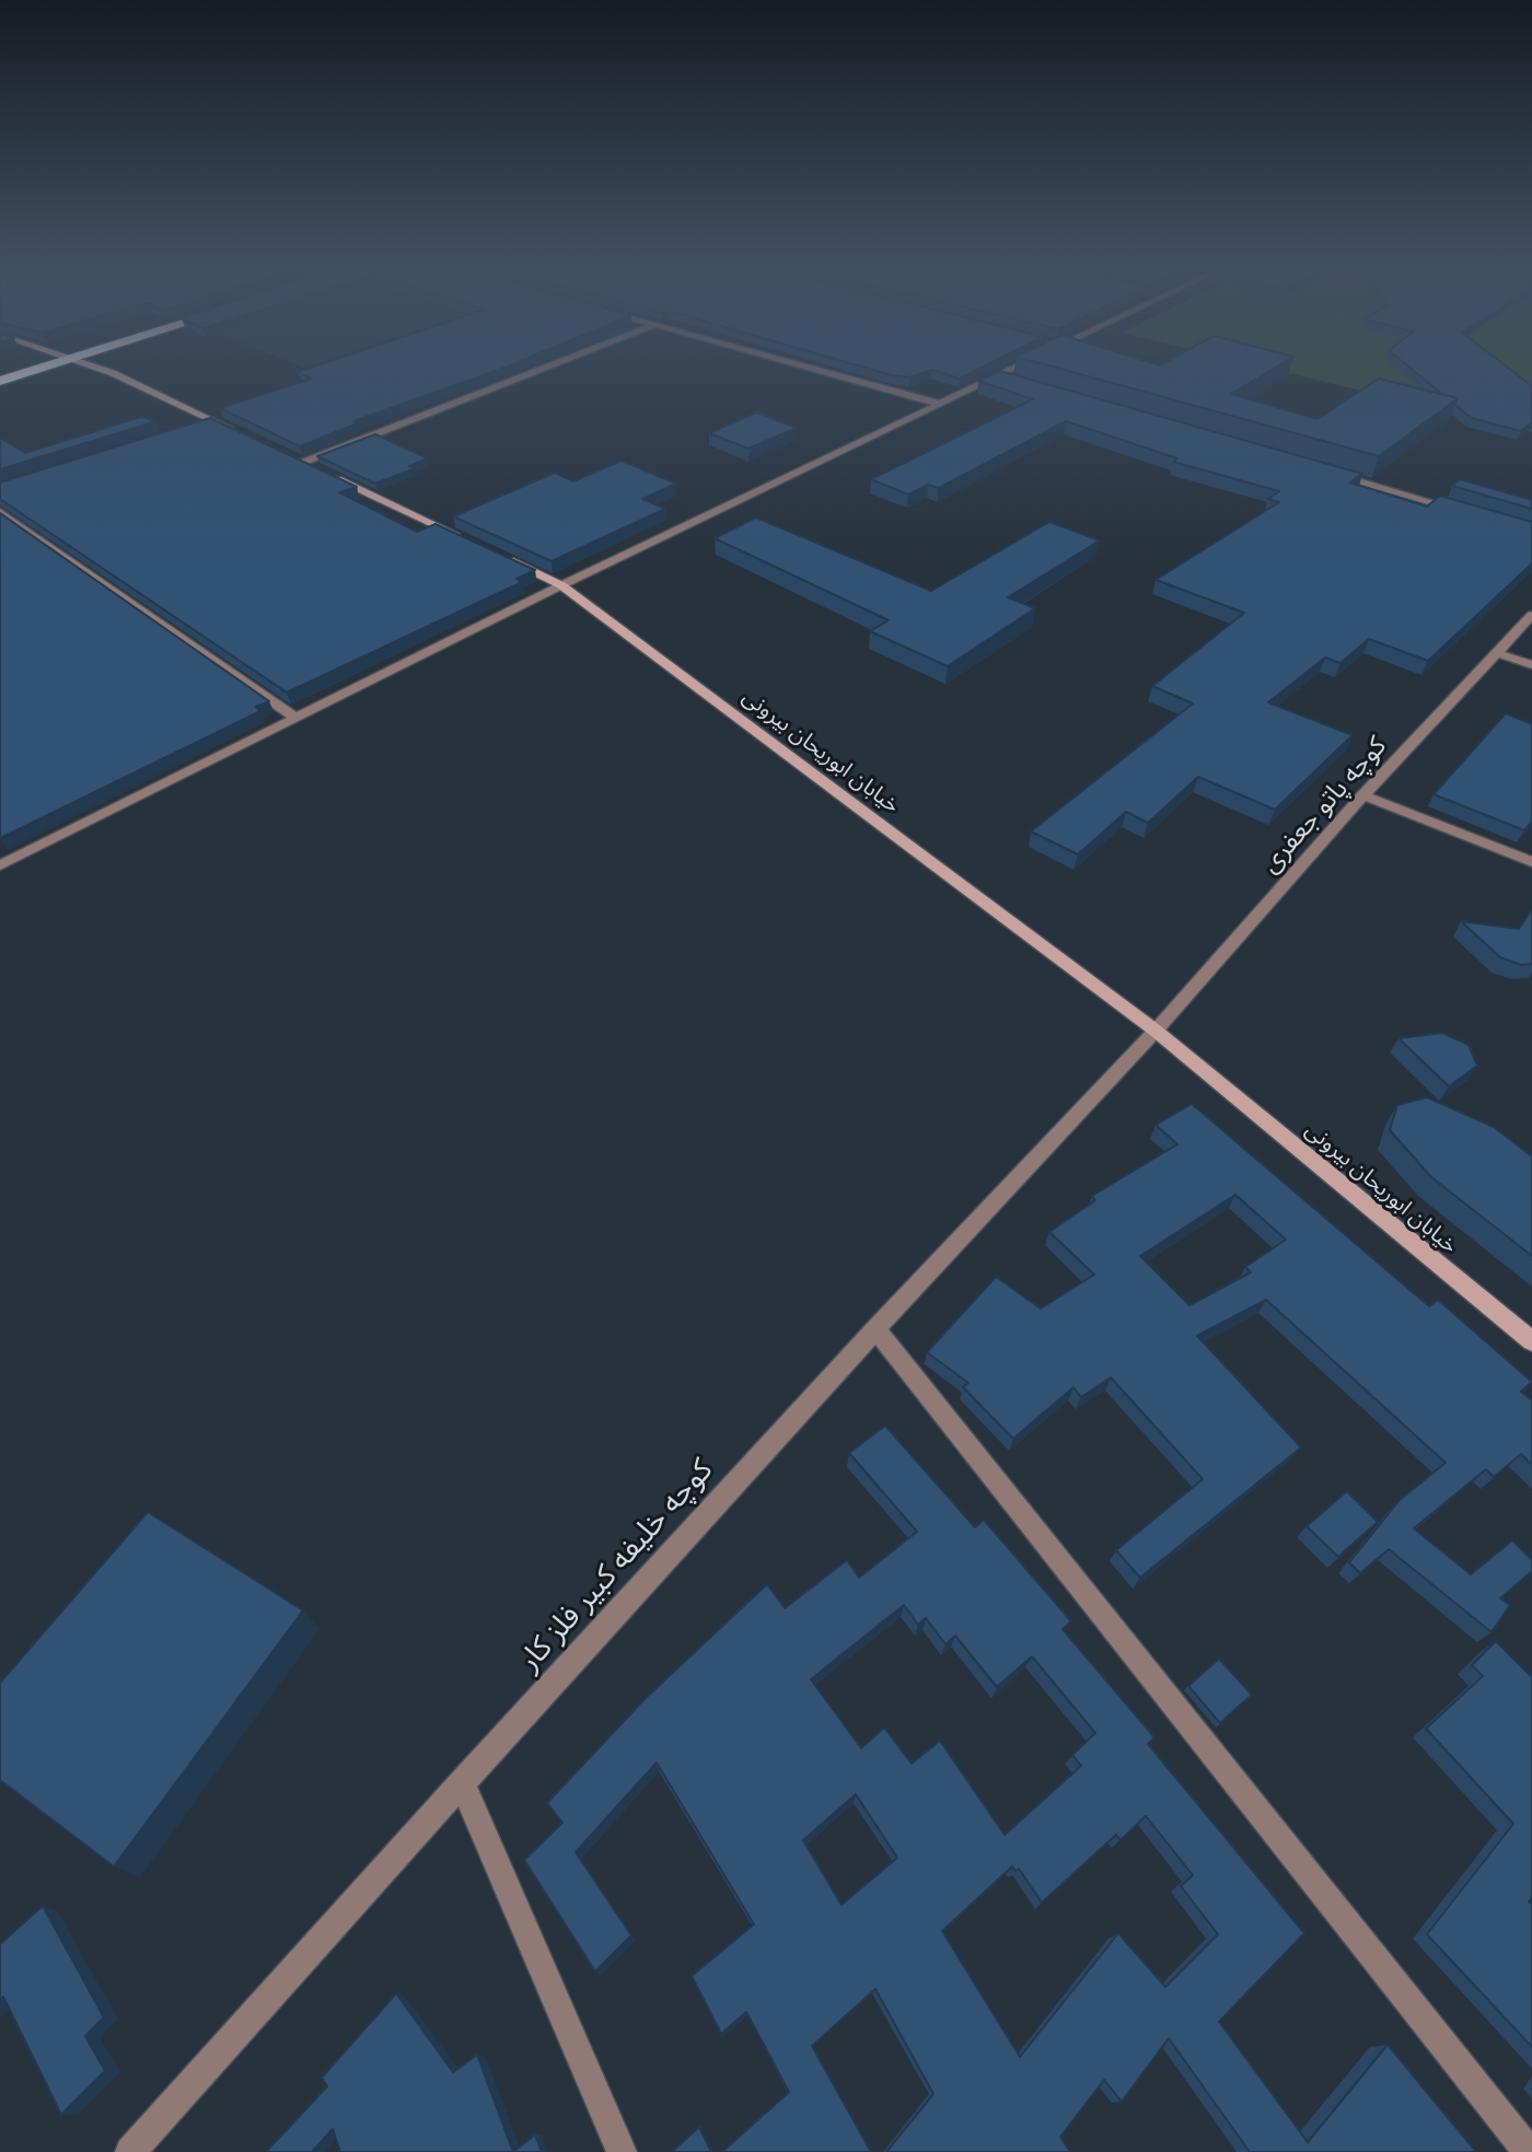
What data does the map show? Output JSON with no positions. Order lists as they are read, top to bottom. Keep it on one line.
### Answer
{"streets":{"street":["خیابان ابوریحان بیرونی","کوچه پاتو جعفری","کوچه خلیفه کبیر فلز کار"]},"crossings":[["خیابان ابوریحان بیرونی","کوچه پاتو جعفری"],["خیابان ابوریحان بیرونی","کوچه خلیفه کبیر فلز کار"],["کوچه پاتو جعفری","کوچه خلیفه کبیر فلز کار"]]}
